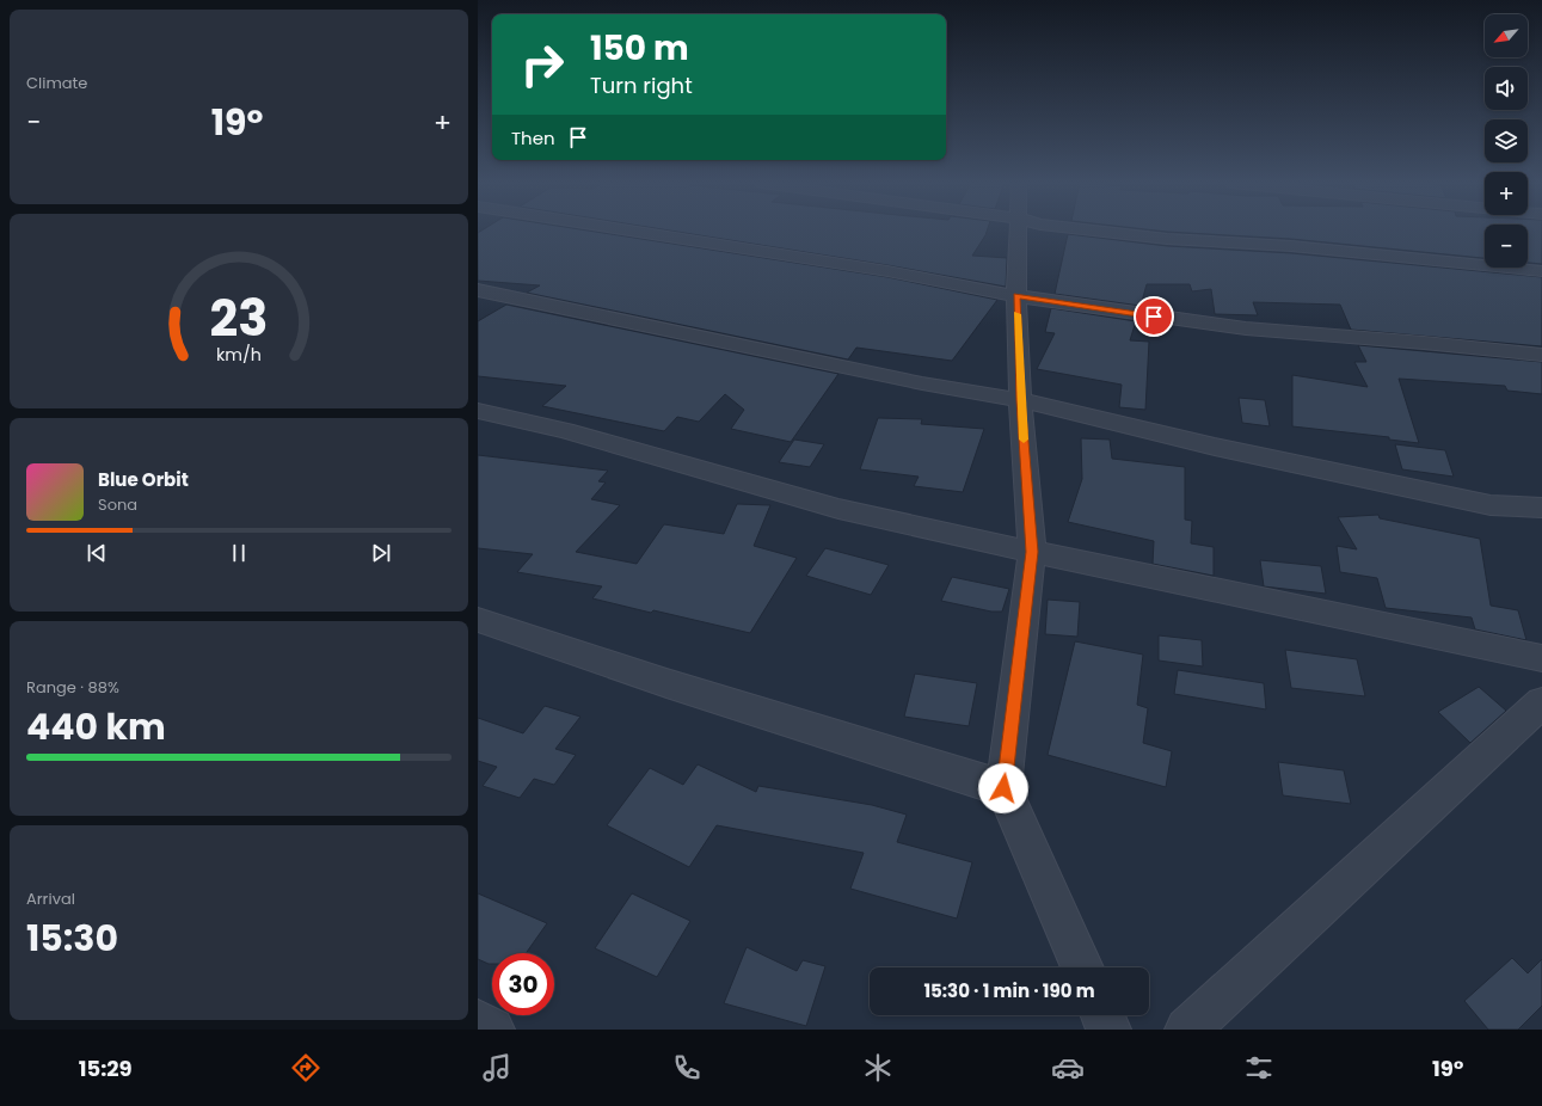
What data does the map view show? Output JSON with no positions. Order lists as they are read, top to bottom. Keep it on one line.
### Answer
{"north":"bottom left","page":{"tile":["Climate",["Range · 88%","440 km"],["Arrival","15:30"]],"map_buttons":["+","−"],"turn":["150 m","Turn right"],"heat":["−","19°","+"],"then":"Then","song":["Blue Orbit","Sona"],"limit":"30","trip":"15:30 · 1 min · 190 m","tabs":["15:29","19°"],"gauge":["23","km/h"]}}
